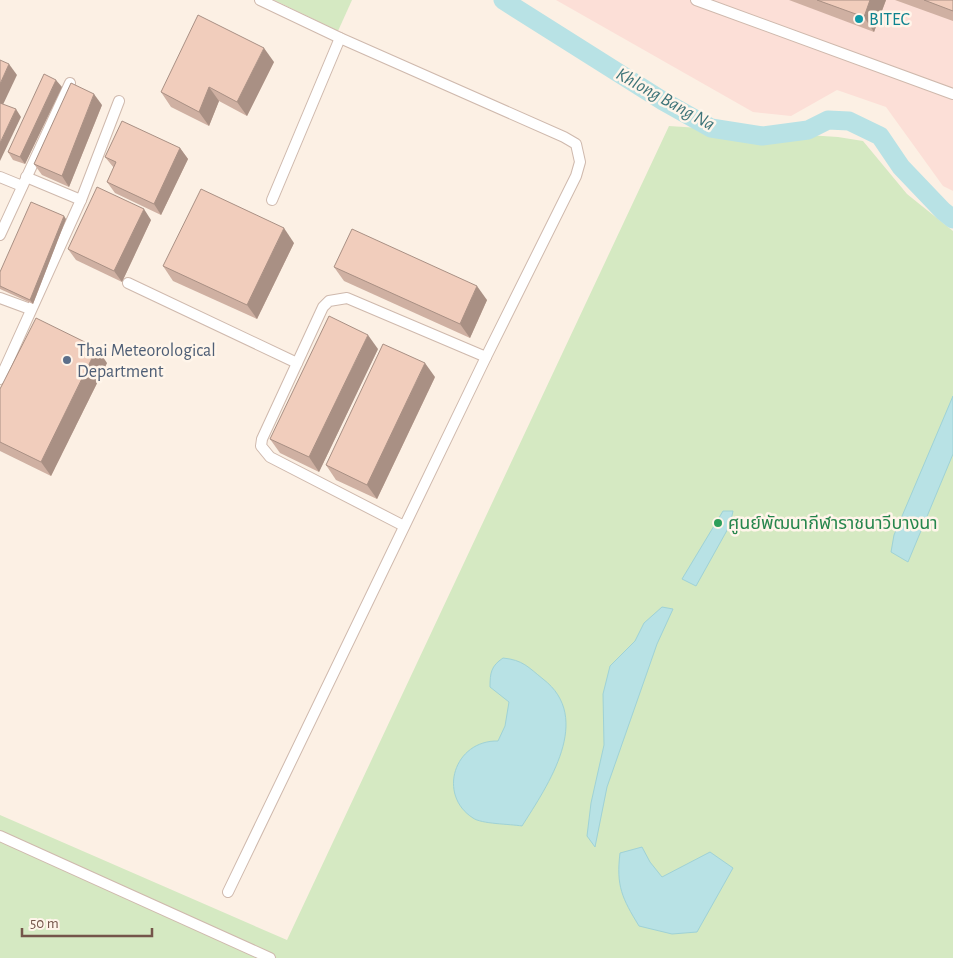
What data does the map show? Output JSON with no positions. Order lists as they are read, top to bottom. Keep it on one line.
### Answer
{"water":["Khlong Bang Na"],"places":["BITEC","Thai Meteorological Department","ศูนย์พัฒนากีฬาราชนาวีบางนา"],"scale_bar":"50 m"}
